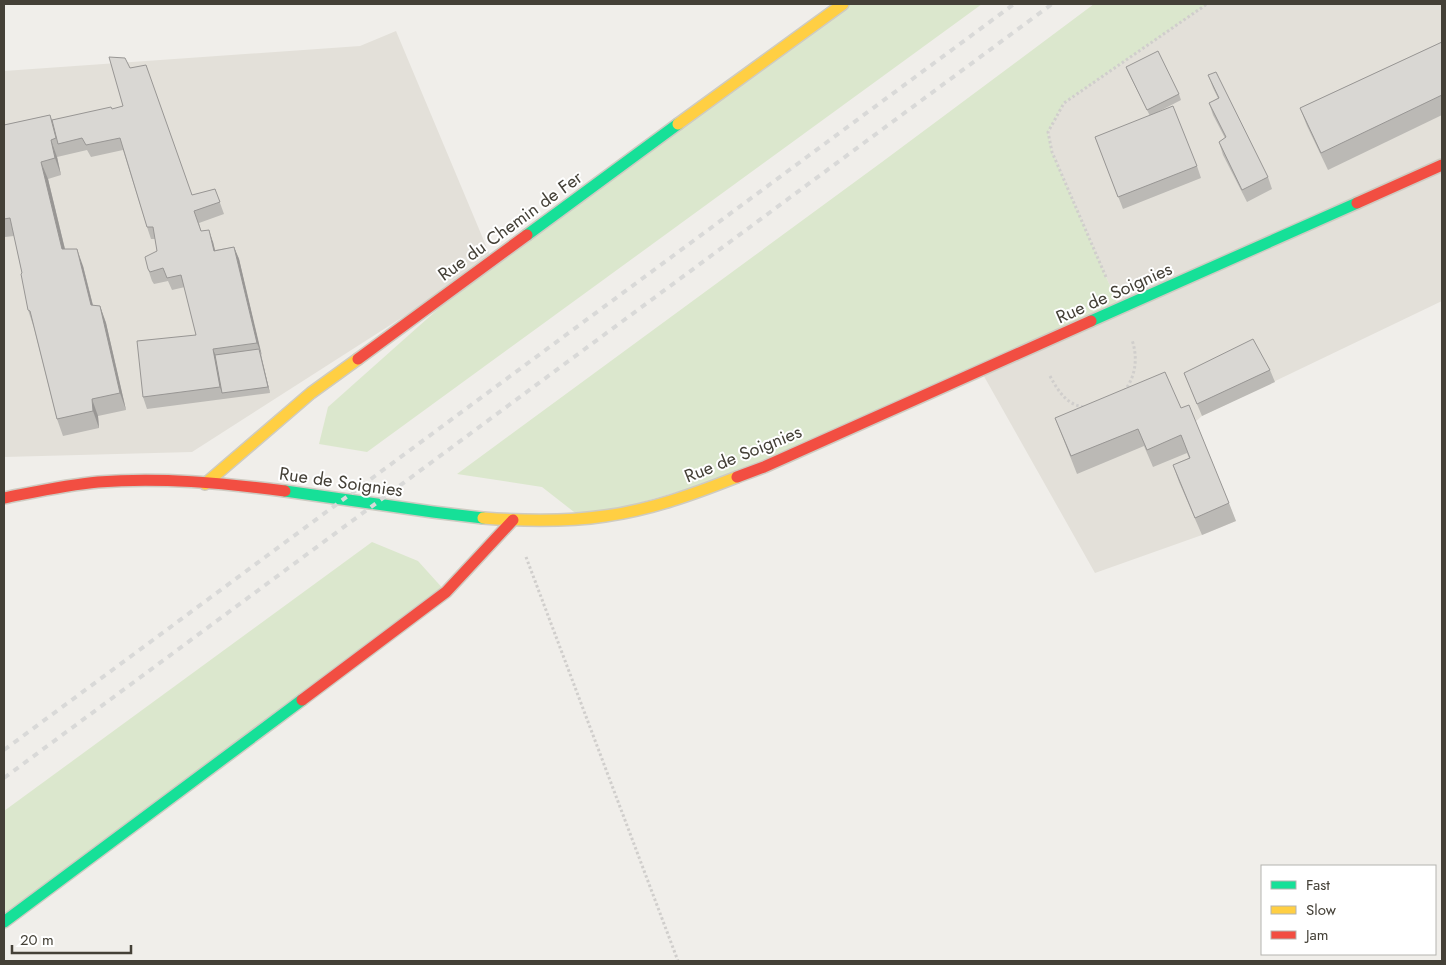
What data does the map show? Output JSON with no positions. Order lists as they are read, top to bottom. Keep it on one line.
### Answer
{"streets":{"street":["Rue du Chemin de Fer","Rue de Soignies"]},"crossings":[["Rue du Chemin de Fer","Rue de Soignies"]],"legend":["Fast","Slow","Jam"],"scale_bar":"20 m"}
